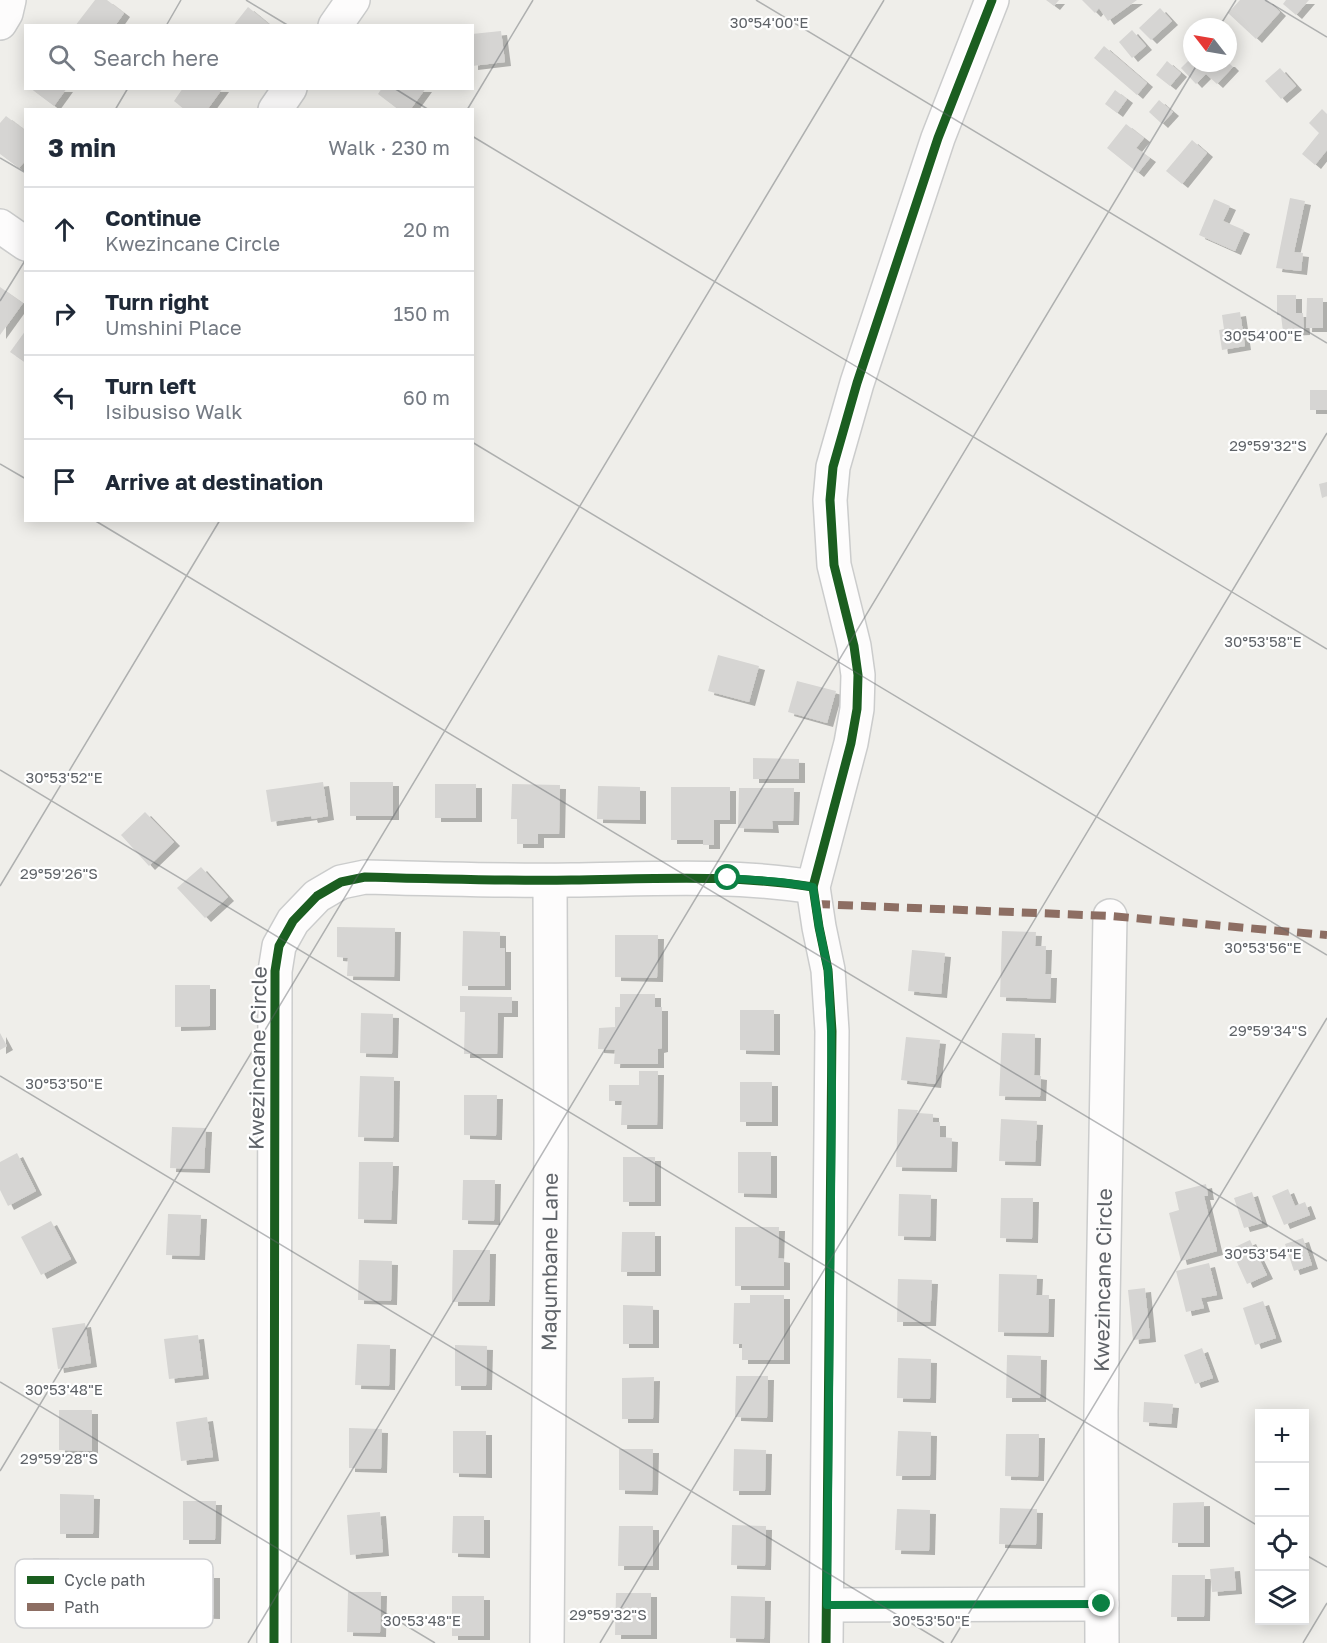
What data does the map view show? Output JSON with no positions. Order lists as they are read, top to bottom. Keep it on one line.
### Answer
{"streets":{"street":["Kwezincane Circle","Maqumbane Lane"]},"crossings":[["Kwezincane Circle","Maqumbane Lane"]],"legend":["Cycle path","Path"],"north":"top left","page":{"search":"Search here","heading":["3 min","Walk · 230 m"],"list":[["Continue","Kwezincane Circle","20 m"],["Turn right","Umshini Place","150 m"],["Turn left","Isibusiso Walk","60 m"],"Arrive at destination"],"map_buttons":["+","−"]},"coordinates":["30°54'00\"E","29°59'32\"S","30°53'58\"E","30°53'52\"E","29°59'26\"S","30°53'56\"E","29°59'34\"S","30°53'50\"E","30°53'54\"E","30°53'48\"E","29°59'28\"S"]}
